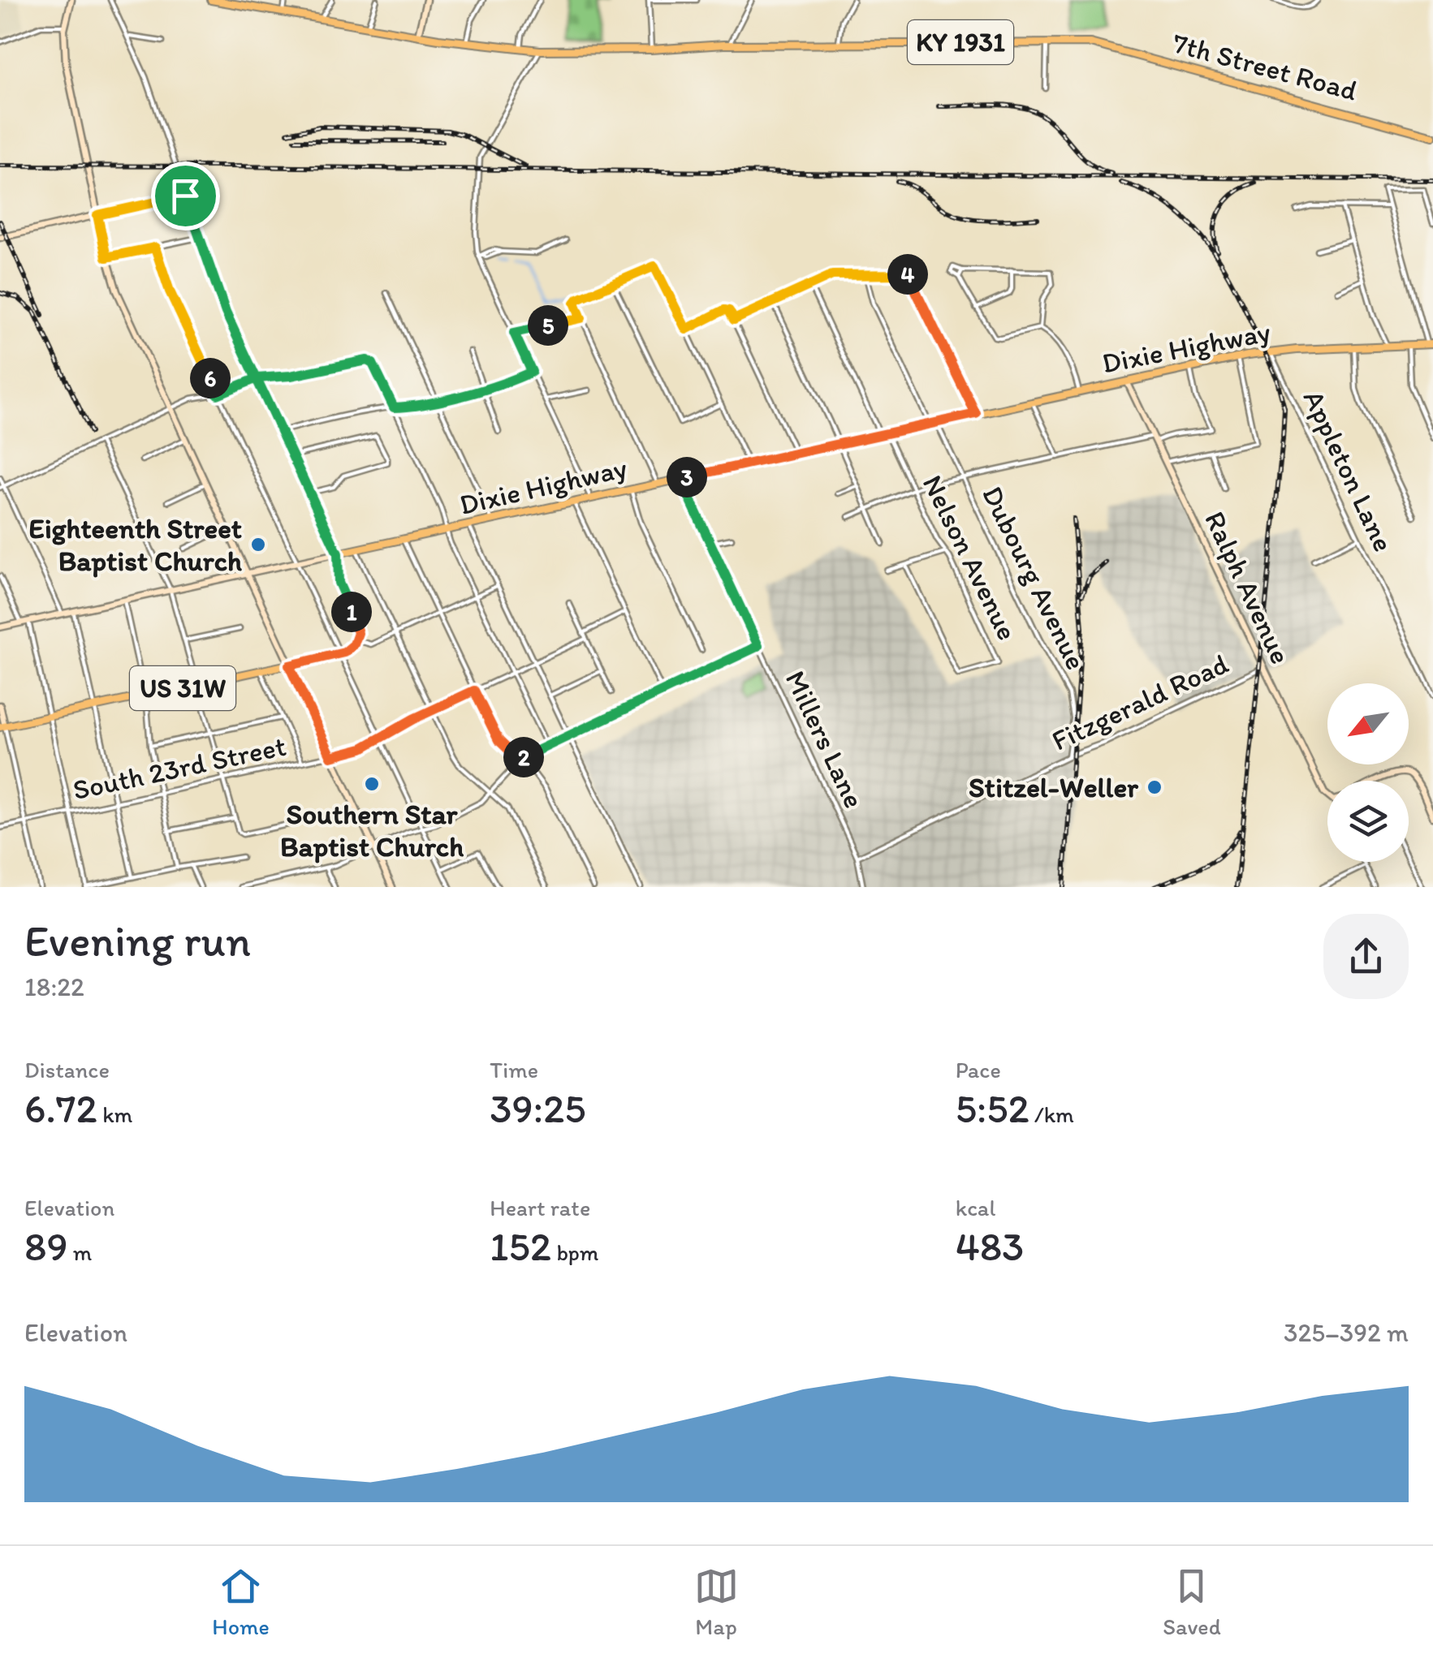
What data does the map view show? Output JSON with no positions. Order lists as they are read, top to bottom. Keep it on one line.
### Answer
{"streets":{"main road":["KY 1931","7th Street Road","Dixie Highway","US 31W"],"street":["Appleton Lane","Nelson Avenue","Dubourg Avenue","Ralph Avenue","Fitzgerald Road","Millers Lane","South 23rd Street"]},"crossings":[["Dixie Highway","Appleton Lane"],["Dixie Highway","Nelson Avenue"],["Dixie Highway","Dubourg Avenue"],["Dixie Highway","Ralph Avenue"],["Dixie Highway","Millers Lane"],["Dubourg Avenue","Fitzgerald Road"],["Ralph Avenue","Fitzgerald Road"],["Fitzgerald Road","Millers Lane"]],"places":["Eighteenth Street Baptist Church","Southern Star Baptist Church","Stitzel-Weller"],"north":"bottom left","page":{"pins":["4","5","6","3","1","2"],"heading":["Evening run","18:22"],"stats":[["Distance","6.72 km"],["Time","39:25"],["Pace","5:52 /km"],["Elevation","89 m"],["Heart rate","152 bpm"],["kcal","483"]],"chart":["Elevation","325–392 m"],"tabs":["Home","Map","Saved"]}}
